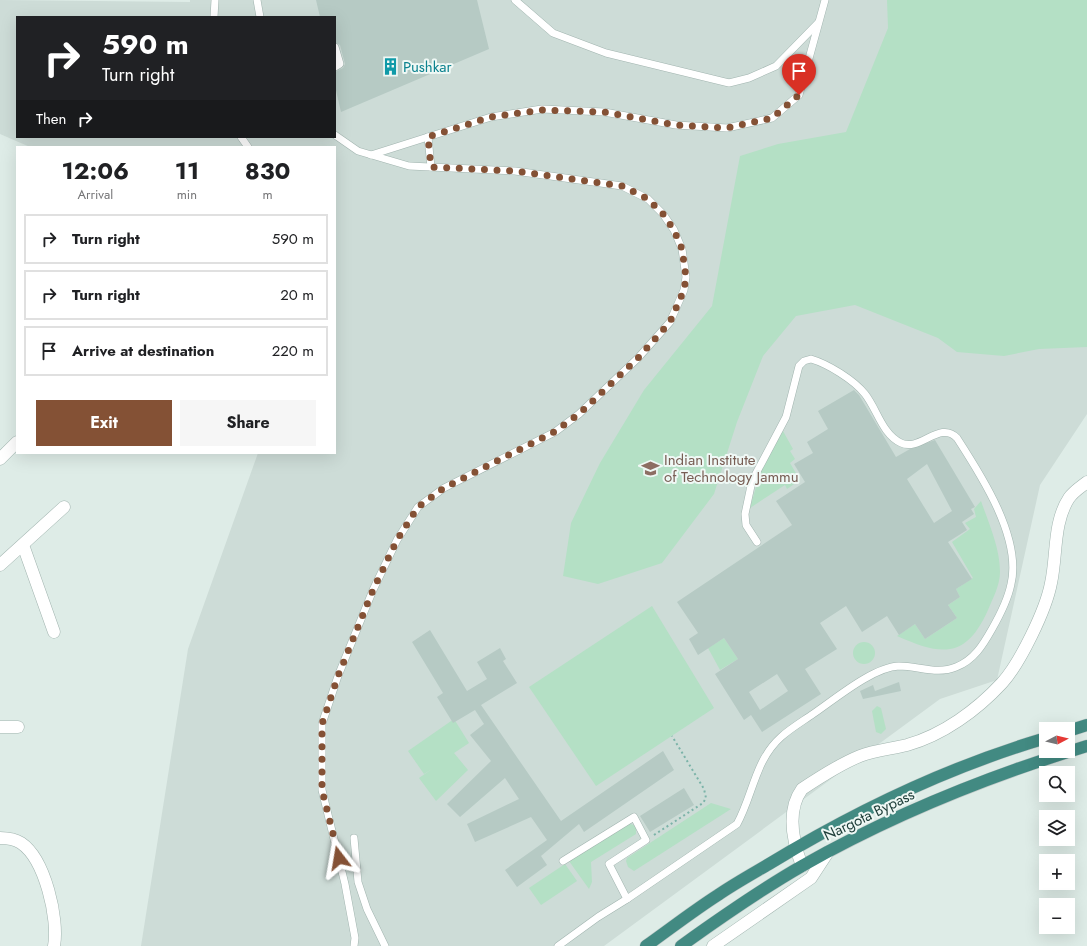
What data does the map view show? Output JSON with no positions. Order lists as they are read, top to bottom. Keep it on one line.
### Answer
{"streets":{"highway":["Nargota Bypass"]},"places":{"building":["Pushkar"],"school or university":["Indian Institute of Technology Jammu"]},"north":"right","page":{"turn":["590 m","Turn right"],"then":"Then","eta":["12:06","Arrival","11","min","830","m"],"list":[{"name":"Turn right","value":"590 m"},{"name":"Turn right","value":"20 m"},{"name":"Arrive at destination","value":"220 m"}],"buttons":["Exit","Share"],"map_buttons":["+","−"]}}
